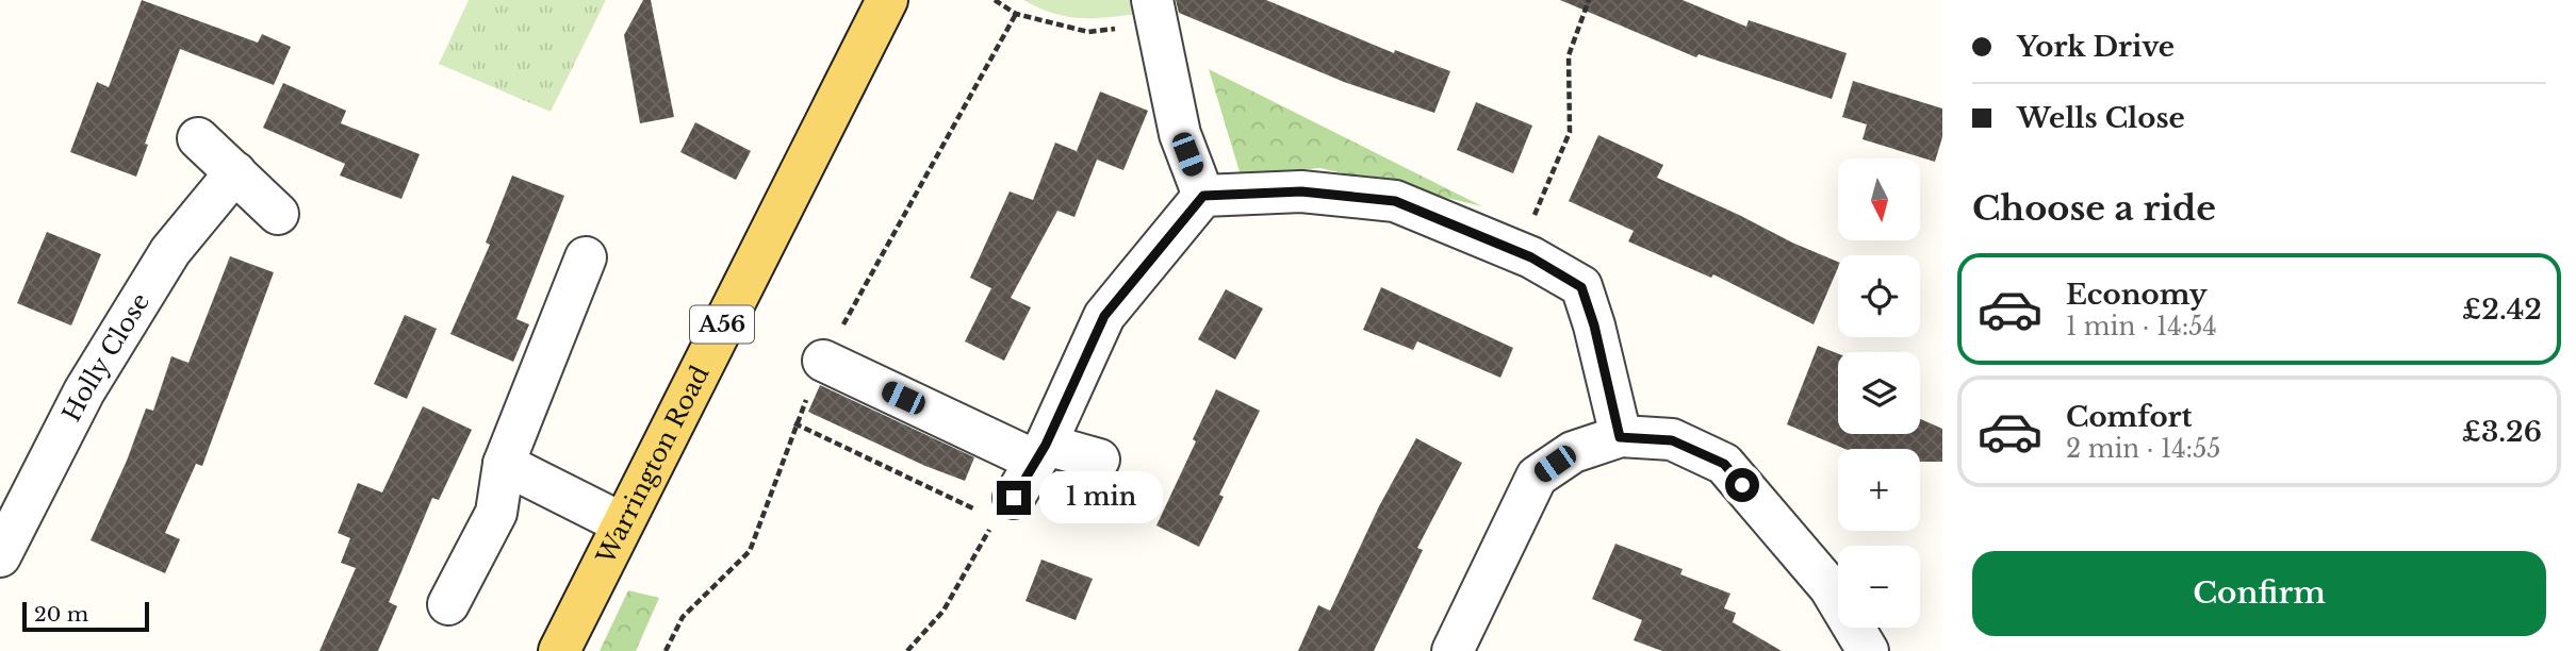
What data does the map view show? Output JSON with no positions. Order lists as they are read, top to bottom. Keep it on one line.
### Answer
{"streets":{"main road":["A56","Warrington Road"],"street":["Holly Close"]},"scale_bar":"20 m","north":"bottom","page":{"banner":["York Drive","Wells Close"],"map_buttons":["+","−"],"heading":"Choose a ride","list":[{"name":"Economy","note":"1 min · 14:54","value":"£2.42"},{"name":"Comfort","note":"2 min · 14:55","value":"£3.26"}],"bubble":"1 min","buttons":"Confirm","scale":"20 m"}}
